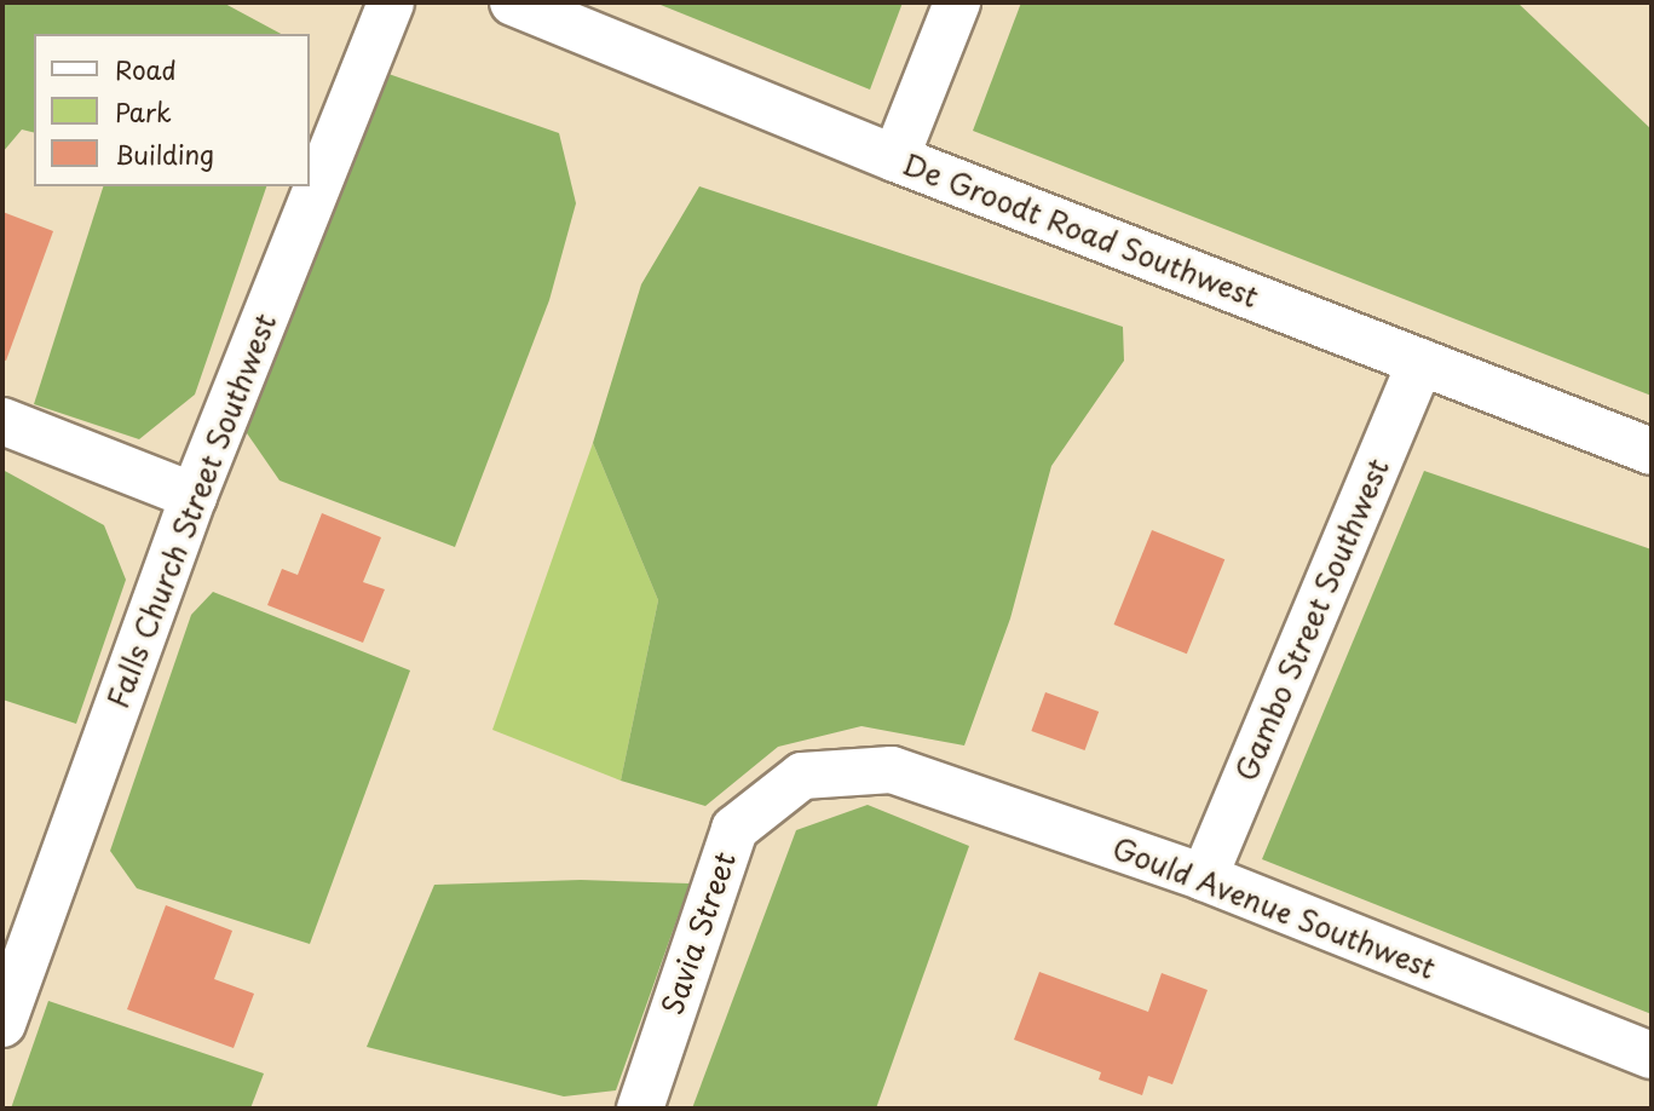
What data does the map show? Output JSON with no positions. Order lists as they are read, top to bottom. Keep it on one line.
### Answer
{"streets":{"street":["De Groodt Road Southwest","Falls Church Street Southwest","Gambo Street Southwest","Gould Avenue Southwest","Savia Street"]},"crossings":[["De Groodt Road Southwest","Gambo Street Southwest"],["Gambo Street Southwest","Gould Avenue Southwest"],["Gould Avenue Southwest","Savia Street"]],"legend":["Road","Park","Building"]}
